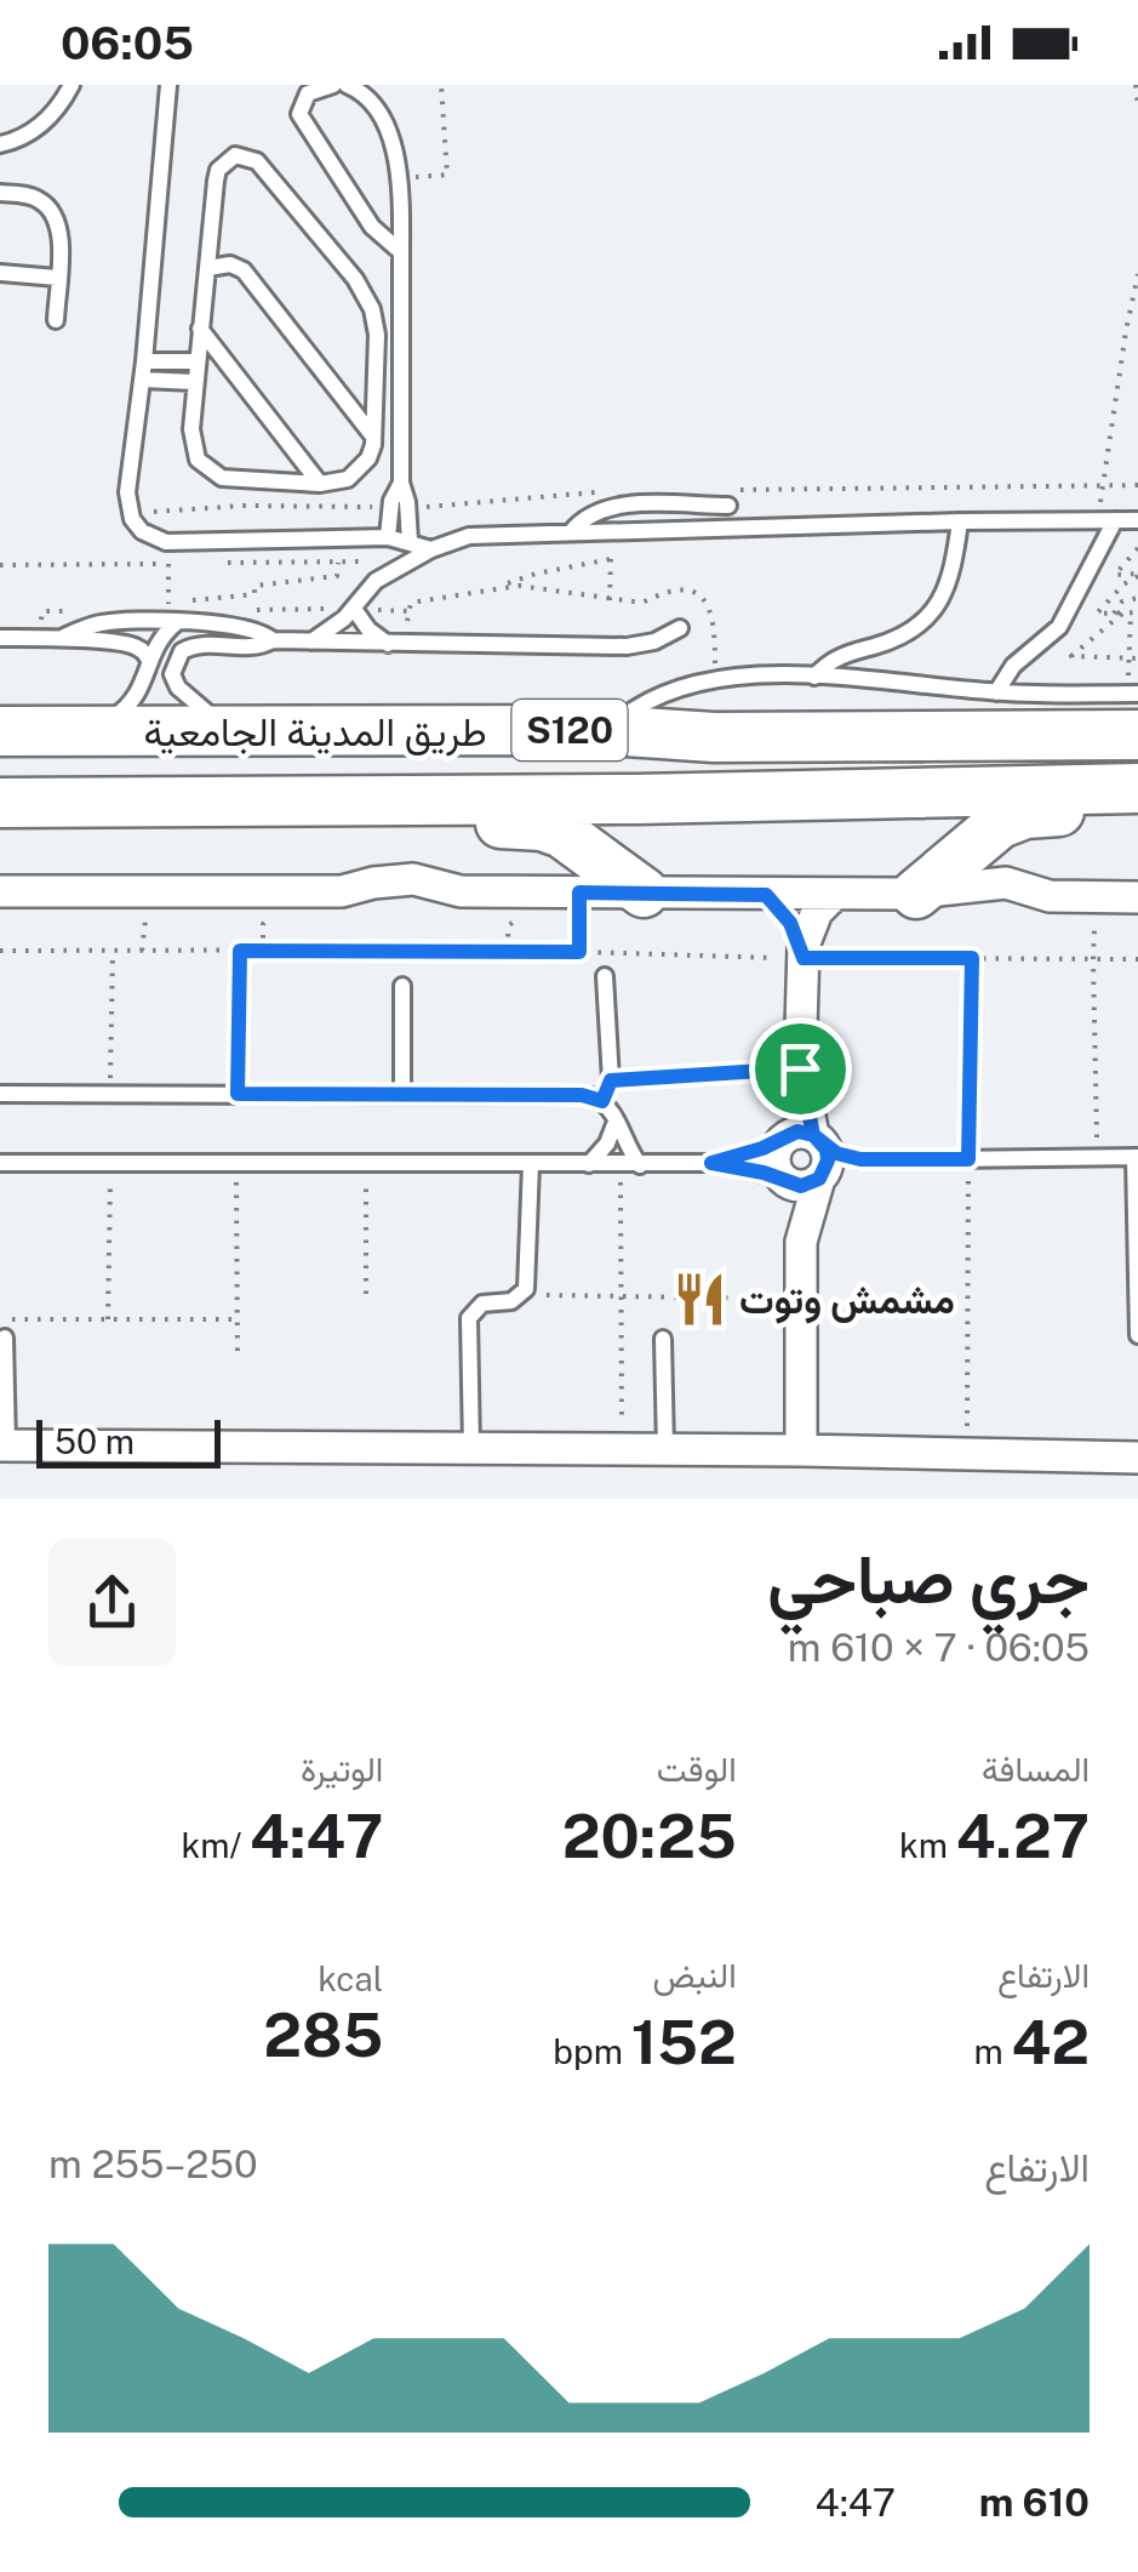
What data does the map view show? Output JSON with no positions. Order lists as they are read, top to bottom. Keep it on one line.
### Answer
{"streets":{"main road":["S120","طريق المدينة الجامعية"]},"places":{"restaurant":["مشمش وتوت"]},"scale_bar":"50 m","page":{"status":"06:05","scale":"50 m","heading":["جري صباحي","06:05 · 7 × 610 m"],"stats":[["المسافة","4.27 km"],["الوقت","20:25"],["الوتيرة","4:47 /km"],["الارتفاع","42 m"],["النبض","152 bpm"],["kcal","285"]],"chart":["الارتفاع","250–255 m"],"list":[{"name":"610 m","note":"4:47"}]}}
